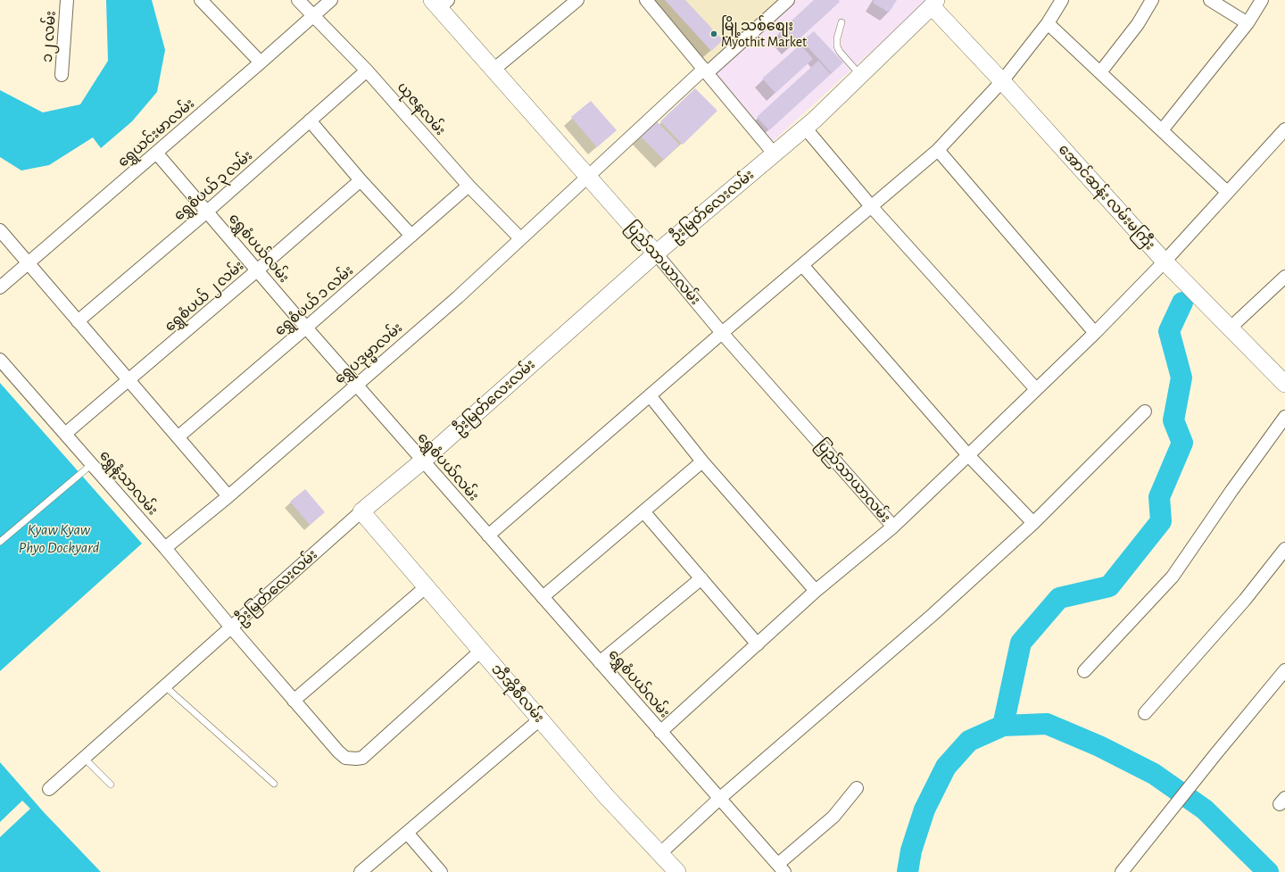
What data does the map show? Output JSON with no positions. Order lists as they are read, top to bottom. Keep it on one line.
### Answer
{"streets":{"main road":["အောင်ဆန်း လမ်းမကြီး","ဦးမြတ်လေးလမ်း","ပြည်သာယာလမ်း","ဘီအိုစီလမ်း"],"street":["၁၂ လမ်း","ယုဇနလမ်း","ရွှေယင်းမာလမ်း","ရွှေစံပယ် ၃ လမ်း","ရွှေစံပယ်လမ်း","ရွှေစံပယ် ၂ လမ်း","ရွှေစံပယ် ၁ လမ်း","ရွှေပဒုမ္မာလမ်း","ရွှေနံ့သာလမ်း"]},"crossings":[["ယုဇနလမ်း","ရွှေယင်းမာလမ်း"],["ယုဇနလမ်း","ရွှေစံပယ် ၃ လမ်း"],["ယုဇနလမ်း","ရွှေစံပယ် ၁ လမ်း"],["ယုဇနလမ်း","ရွှေပဒုမ္မာလမ်း"],["ရွှေယင်းမာလမ်း","ရွှေစံပယ်လမ်း"],["ရွှေစံပယ် ၃ လမ်း","ရွှေစံပယ်လမ်း"],["အောင်ဆန်း လမ်းမကြီး","ဦးမြတ်လေးလမ်း"],["ဦးမြတ်လေးလမ်း","ရွှေစံပယ်လမ်း"],["ဦးမြတ်လေးလမ်း","ပြည်သာယာလမ်း"],["ဦးမြတ်လေးလမ်း","ရွှေနံ့သာလမ်း"],["ဦးမြတ်လေးလမ်း","ဘီအိုစီလမ်း"],["ရွှေစံပယ်လမ်း","ရွှေစံပယ် ၂ လမ်း"],["ရွှေစံပယ်လမ်း","ရွှေစံပယ် ၁ လမ်း"],["ရွှေစံပယ်လမ်း","ရွှေပဒုမ္မာလမ်း"],["ပြည်သာယာလမ်း","ရွှေပဒုမ္မာလမ်း"],["ရွှေစံပယ် ၂ လမ်း","ရွှေနံ့သာလမ်း"],["ရွှေပဒုမ္မာလမ်း","ရွှေနံ့သာလမ်း"],["ရွှေနံ့သာလမ်း","ဘီအိုစီလမ်း"]],"water":["Kyaw Kyaw Phyo Dockyard"],"places":["မြို့သစ်စျေး Myothit Market"]}
